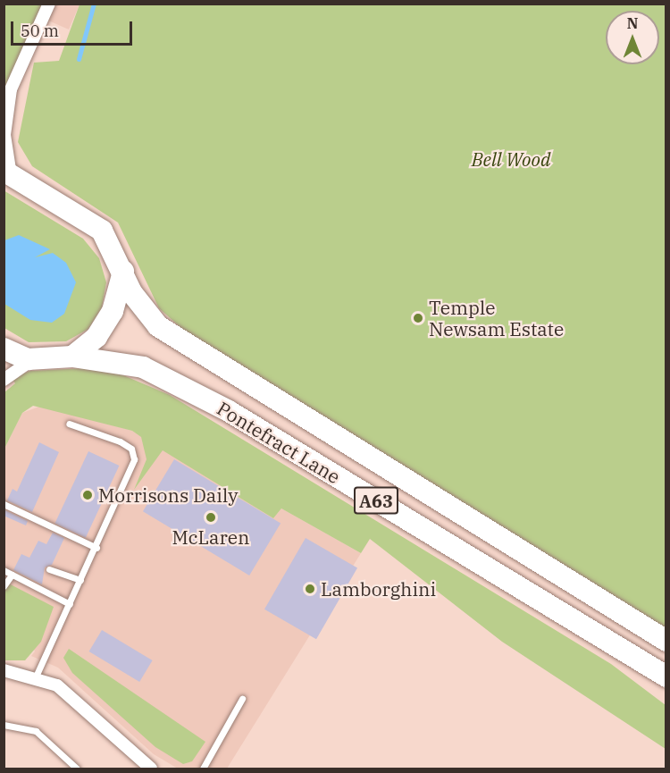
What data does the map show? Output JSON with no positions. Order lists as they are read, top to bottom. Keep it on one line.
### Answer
{"streets":{"highway":["Pontefract Lane","A63"]},"crossings":[["Pontefract Lane","A63"]],"parks":["Bell Wood"],"places":["Temple Newsam Estate","Morrisons Daily","McLaren","Lamborghini"],"scale_bar":"50 m","north":"top"}
